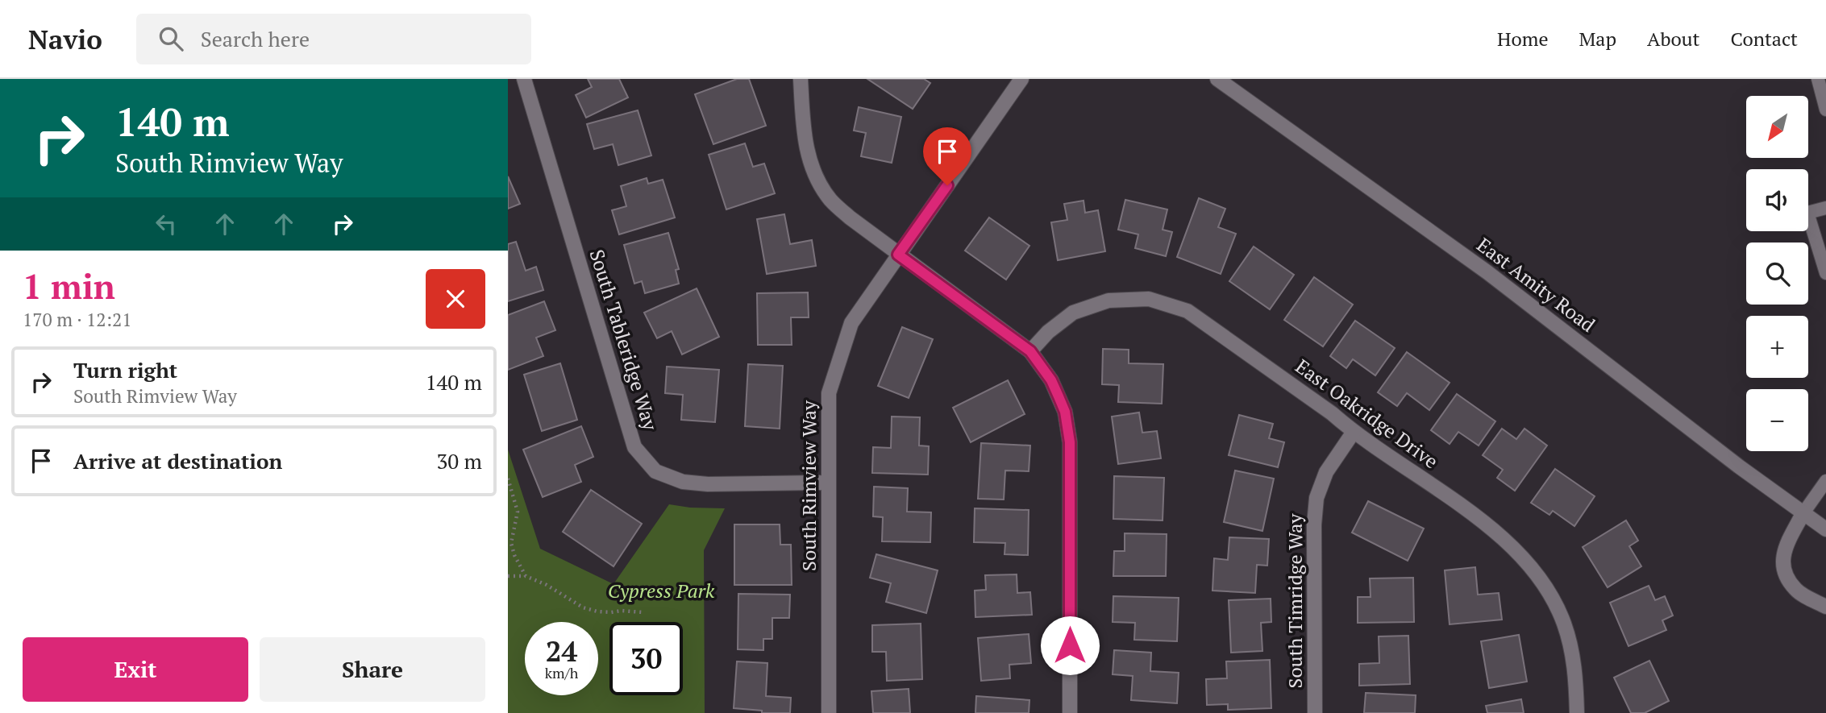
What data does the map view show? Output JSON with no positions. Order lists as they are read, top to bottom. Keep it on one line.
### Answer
{"streets":{"street":["East Amity Road","South Tableridge Way","East Oakridge Drive","South Rimview Way","South Timridge Way"]},"crossings":[["South Tableridge Way","South Rimview Way"],["East Oakridge Drive","South Timridge Way"]],"parks":["Cypress Park"],"north":"bottom left","page":{"header":"Navio","search":"Search here","nav":["Home","Map","About","Contact"],"turn":["140 m","South Rimview Way"],"map_buttons":["+","−"],"heading":["1 min","170 m · 12:21"],"list":[{"name":"Turn right","note":"South Rimview Way","value":"140 m"},{"name":"Arrive at destination","value":"30 m"}],"speed":"24 km/h","limit":"30","buttons":["Exit","Share"]}}
